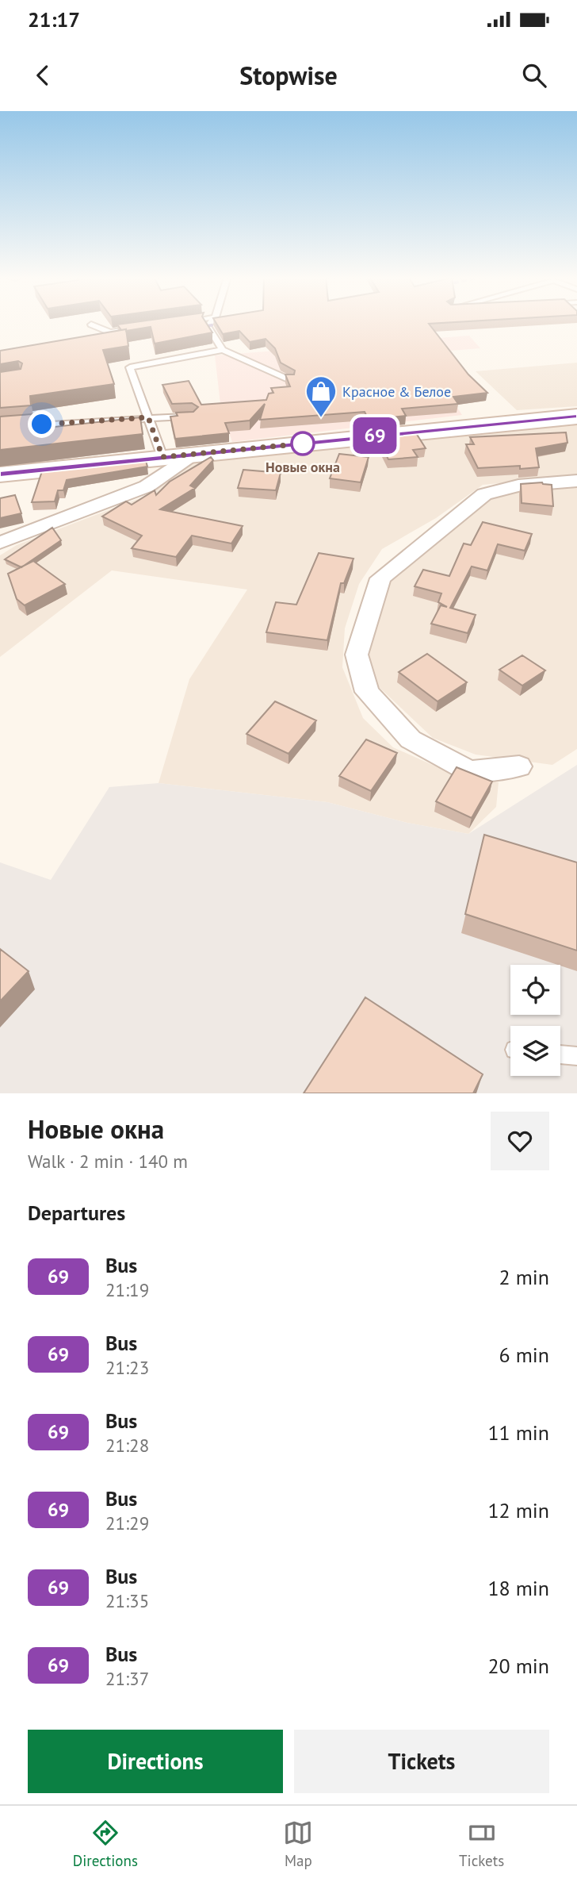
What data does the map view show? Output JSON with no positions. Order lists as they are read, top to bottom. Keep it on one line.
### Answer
{"places":{"shop":["Красное & Белое"],"other":["Новые окна"]},"lines":["bus line 69"],"page":{"status":"21:17","header":"Stopwise","on_map":"69","heading":[["Новые окна","Walk · 2 min · 140 m"],"Departures"],"list":[{"mark":"69","name":"Bus","note":"21:19","value":"2 min"},{"mark":"69","name":"Bus","note":"21:23","value":"6 min"},{"mark":"69","name":"Bus","note":"21:28","value":"11 min"},{"mark":"69","name":"Bus","note":"21:29","value":"12 min"},{"mark":"69","name":"Bus","note":"21:35","value":"18 min"},{"mark":"69","name":"Bus","note":"21:37","value":"20 min"}],"buttons":["Directions","Tickets"],"tabs":["Directions","Map","Tickets"]}}
